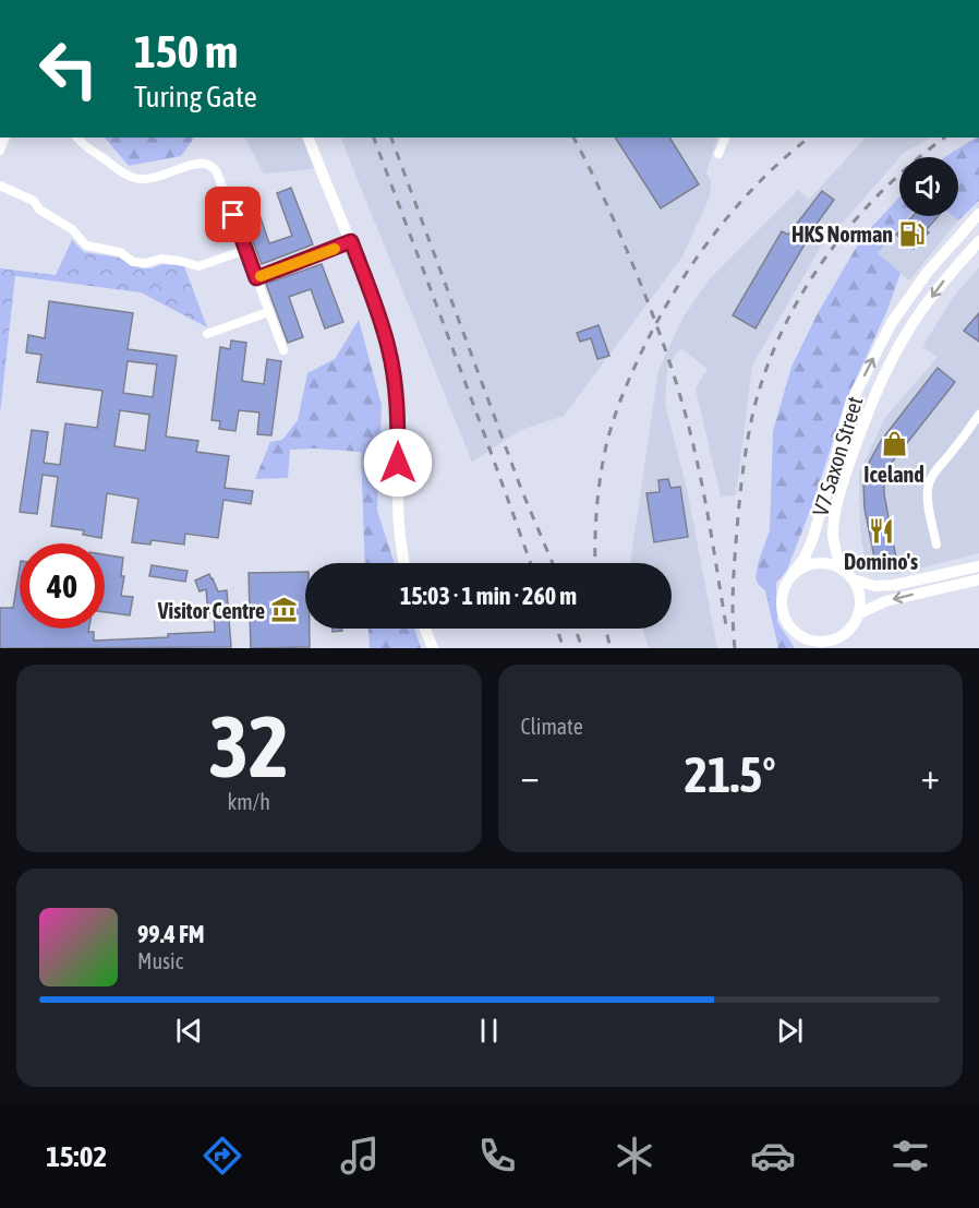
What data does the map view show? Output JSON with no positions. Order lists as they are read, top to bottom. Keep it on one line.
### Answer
{"streets":{"main road":["V7 Saxon Street"]},"places":{"fuel station":["HKS Norman"],"shop":["Iceland"],"restaurant":["Domino's"],"museum":["Visitor Centre"]},"page":{"turn":["150 m","Turing Gate"],"limit":"40","trip":"15:03 · 1 min · 260 m","tile":[["32","km/h"],"Climate"],"heat":["−","21.5°","+"],"song":["99.4 FM","Music"],"tabs":"15:02"}}
